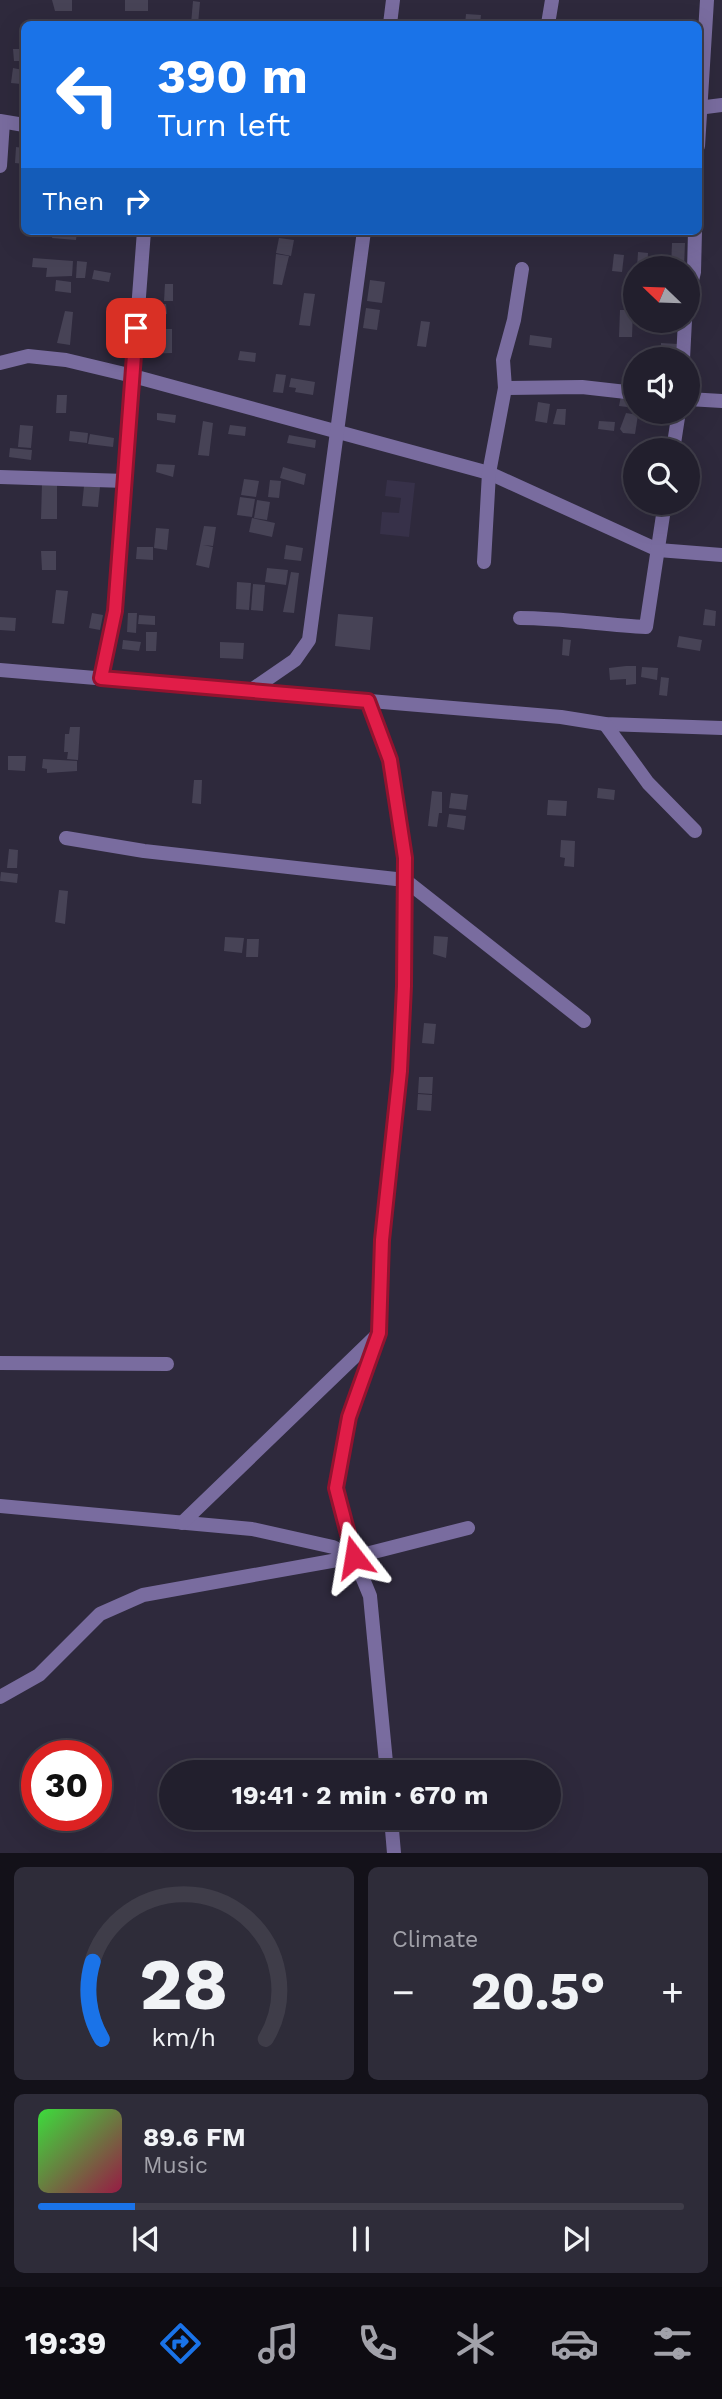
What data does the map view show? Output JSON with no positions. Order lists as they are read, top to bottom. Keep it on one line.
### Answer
{"north":"top left","page":{"turn":["390 m","Turn left"],"then":"Then","limit":"30","trip":"19:41 · 2 min · 670 m","tile":"Climate","heat":["−","20.5°","+"],"song":["89.6 FM","Music"],"tabs":"19:39","gauge":["28","km/h"]}}
